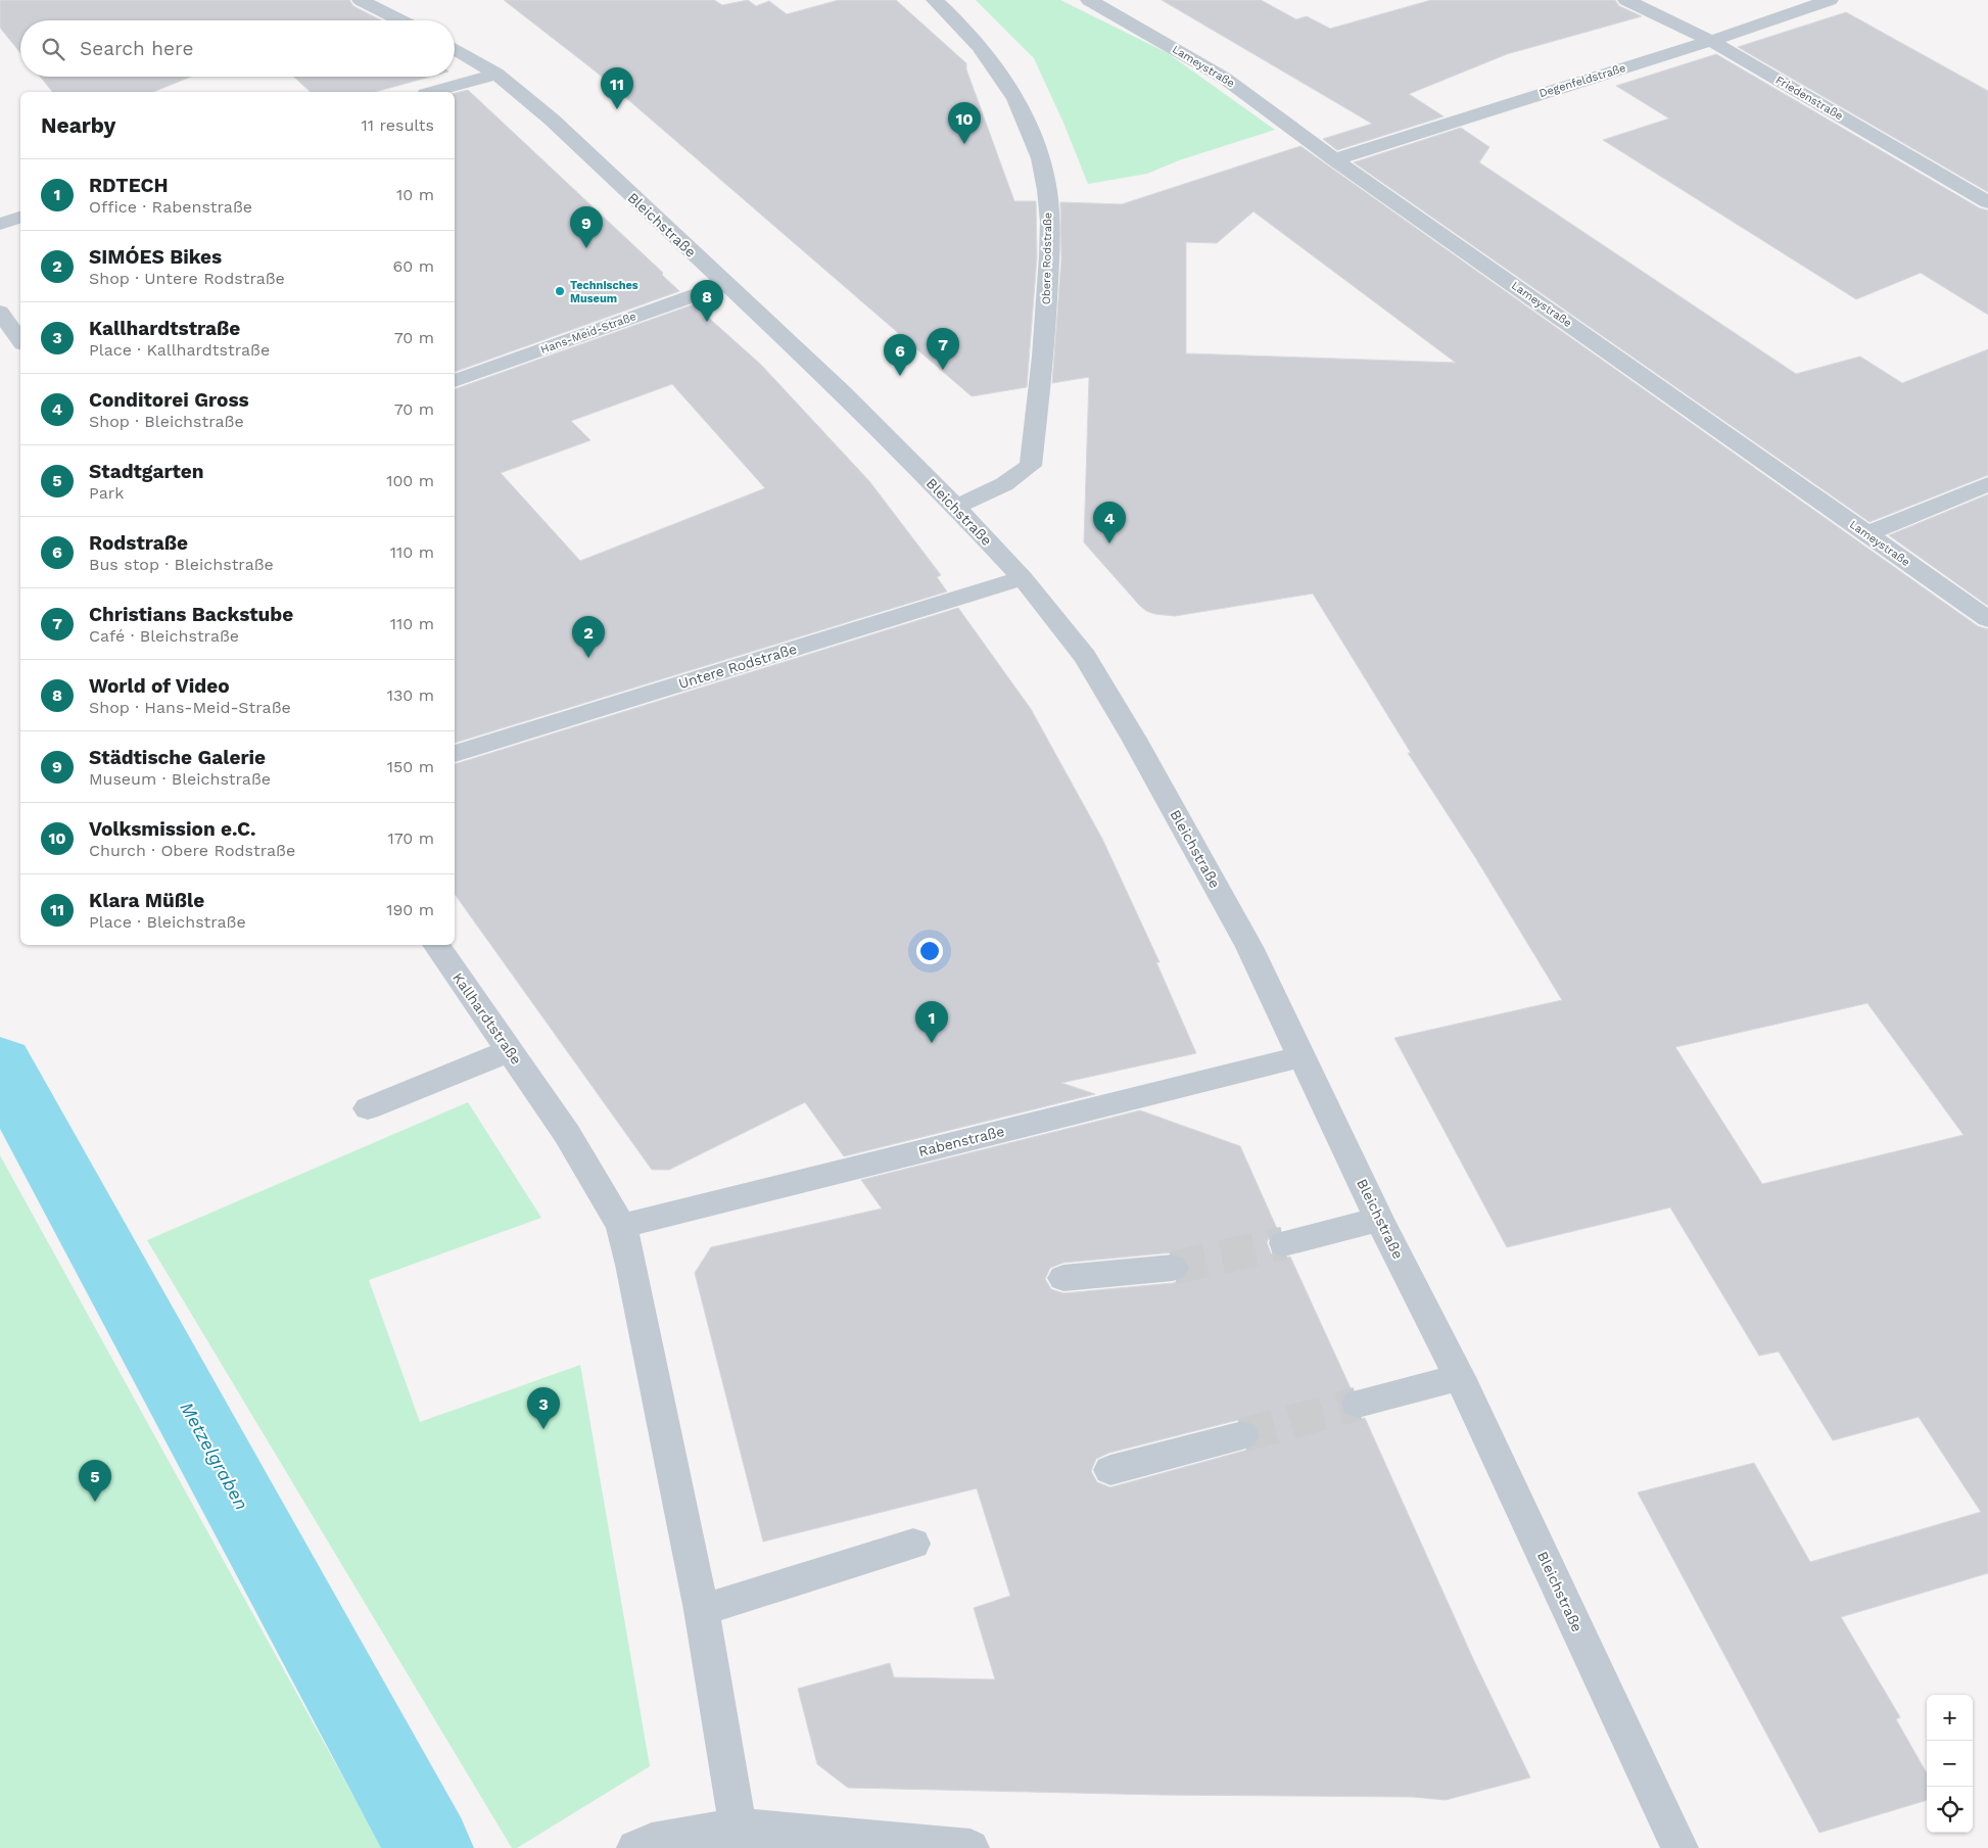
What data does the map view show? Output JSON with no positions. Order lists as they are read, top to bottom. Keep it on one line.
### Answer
{"streets":{"street":["Lameystraße","Degenfeldstraße","Friedenstraße","Bleichstraße","Obere Rodstraße","Hans-Meid-Straße","Untere Rodstraße","Kallhardtstraße","Rabenstraße"]},"crossings":[["Lameystraße","Degenfeldstraße"],["Degenfeldstraße","Friedenstraße"],["Bleichstraße","Obere Rodstraße"],["Bleichstraße","Hans-Meid-Straße"],["Bleichstraße","Untere Rodstraße"],["Bleichstraße","Rabenstraße"],["Kallhardtstraße","Rabenstraße"]],"water":["Metzelgraben"],"places":["Technisches Museum"],"page":{"search":"Search here","pins":["11","10","9","8","7","6","4","2","1","3","5"],"heading":["Nearby","11 results"],"list":[{"mark":"1","name":"RDTECH","note":"Office · Rabenstraße","value":"10 m"},{"mark":"2","name":"SIMÓES Bikes","note":"Shop · Untere Rodstraße","value":"60 m"},{"mark":"3","name":"Kallhardtstraße","note":"Place · Kallhardtstraße","value":"70 m"},{"mark":"4","name":"Conditorei Gross","note":"Shop · Bleichstraße","value":"70 m"},{"mark":"5","name":"Stadtgarten","note":"Park","value":"100 m"},{"mark":"6","name":"Rodstraße","note":"Bus stop · Bleichstraße","value":"110 m"},{"mark":"7","name":"Christians Backstube","note":"Café · Bleichstraße","value":"110 m"},{"mark":"8","name":"World of Video","note":"Shop · Hans-Meid-Straße","value":"130 m"},{"mark":"9","name":"Städtische Galerie","note":"Museum · Bleichstraße","value":"150 m"},{"mark":"10","name":"Volksmission e.C.","note":"Church · Obere Rodstraße","value":"170 m"},{"mark":"11","name":"Klara Müßle","note":"Place · Bleichstraße","value":"190 m"}],"map_buttons":["+","−"]}}
